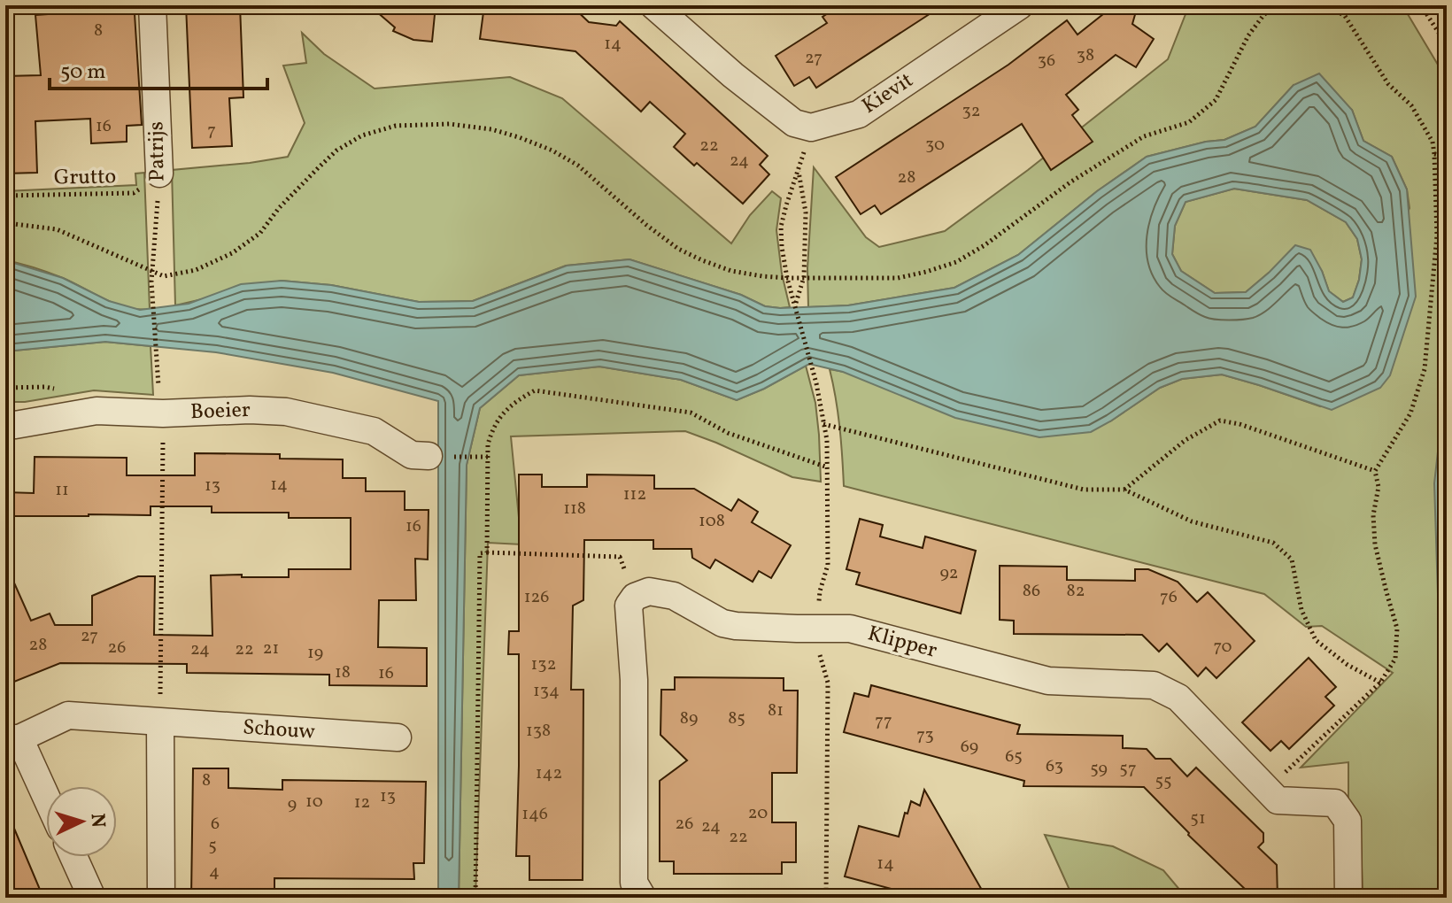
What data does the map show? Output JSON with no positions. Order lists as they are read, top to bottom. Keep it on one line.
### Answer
{"streets":{"street":["Kievit","Patrijs","Boeier","Klipper","Schouw"],"path":["Grutto"]},"crossings":[["Patrijs","Grutto"],["Patrijs","Boeier"],["Patrijs","Schouw"]],"house_numbers":["8","14","38","27","36","32","16","7","30","22","24","28","14","13","11","112","118","108","16","92","86","82","126","76","27","28","70","26","21","24","22","19","132","18","16","134","81","89","85","77","138","73","69","65","63","59","57","142","8","55","13","10","12","9","20","146","51","6","26","24","22","5","14","4"],"scale_bar":"50 m","north":"right"}
